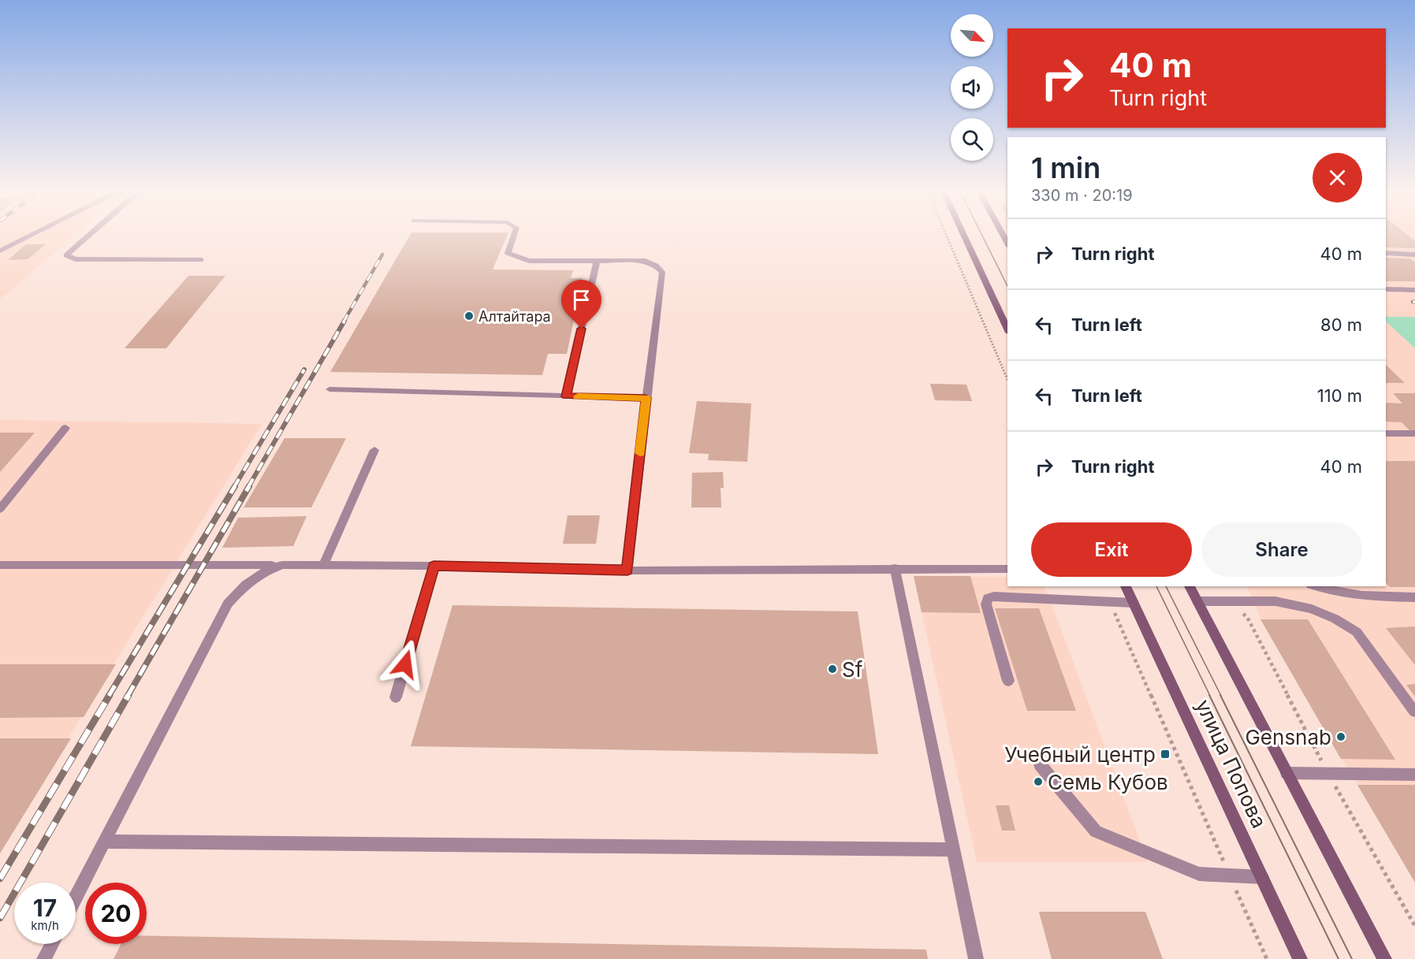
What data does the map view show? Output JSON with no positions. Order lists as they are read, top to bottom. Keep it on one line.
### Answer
{"streets":{"main road":["улица Попова"]},"places":{"other":["Алтайтара","Sf","Gensnab","Семь Кубов"],"transit":["Учебный центр"]},"north":"bottom right","page":{"turn":["40 m","Turn right"],"heading":["1 min","330 m · 20:19"],"list":[{"name":"Turn right","value":"40 m"},{"name":"Turn left","value":"80 m"},{"name":"Turn left","value":"110 m"},{"name":"Turn right","value":"40 m"}],"buttons":["Exit","Share"],"speed":"17 km/h","limit":"20"}}
